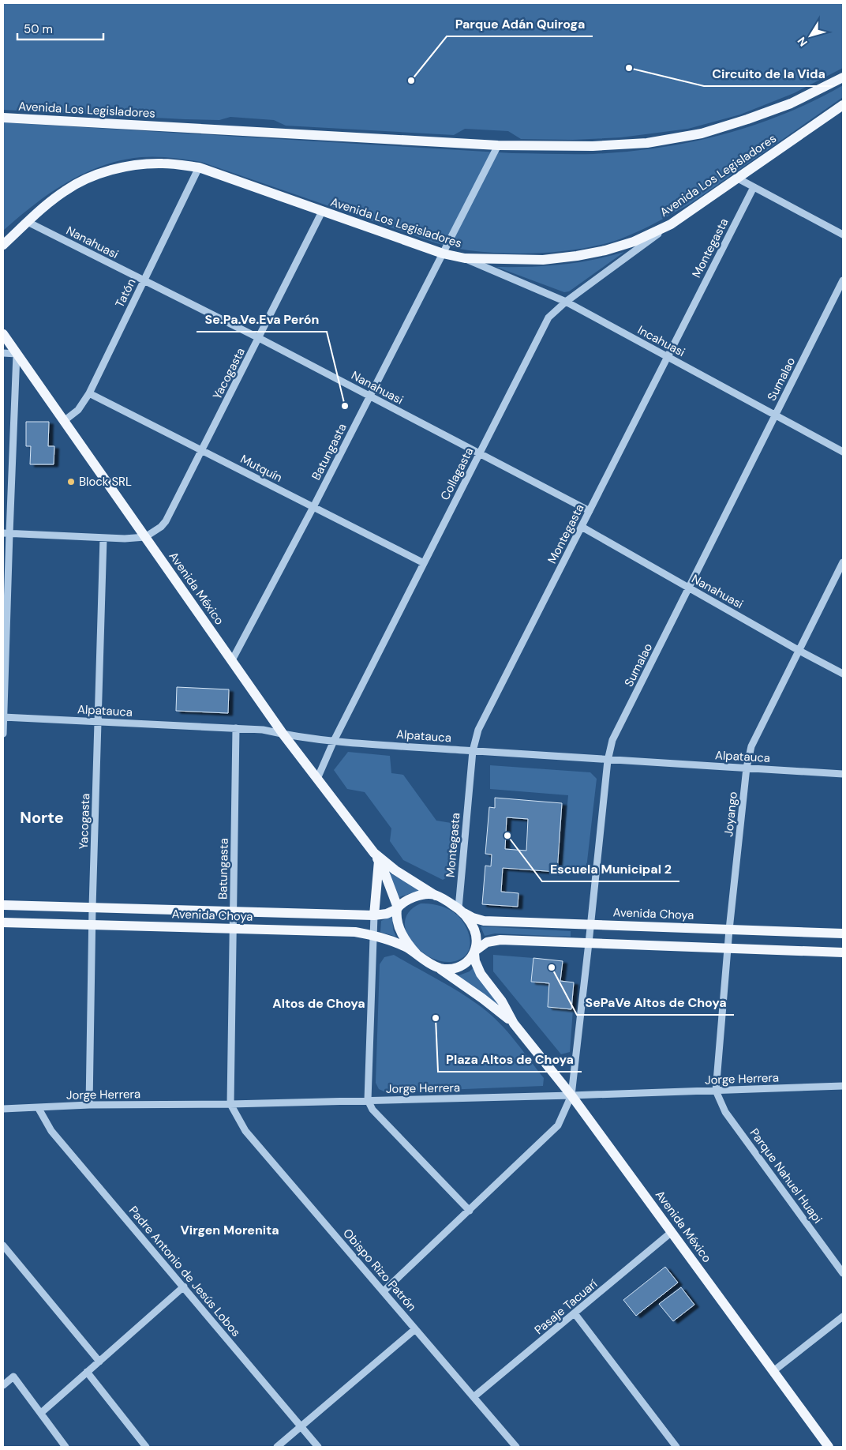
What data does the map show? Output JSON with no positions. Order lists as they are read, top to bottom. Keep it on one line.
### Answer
{"streets":{"main road":["Avenida Los Legisladores","Avenida México","Avenida Choya"],"street":["Nanahuasi","Montegasta","Tatón","Incahuasi","Yacogasta","Sumalao","Batungasta","Mutquín","Collagasta","Alpatauca","Joyango","Jorge Herrera","Parque Nahuel Huapi","Obispo Rizo Patrón","Padre Antonio de Jesús Lobos","Pasaje Tacuarí"]},"crossings":[["Avenida Los Legisladores","Nanahuasi"],["Avenida Los Legisladores","Tatón"],["Avenida Los Legisladores","Incahuasi"],["Avenida Los Legisladores","Yacogasta"],["Avenida Los Legisladores","Batungasta"],["Avenida Los Legisladores","Collagasta"],["Nanahuasi","Montegasta"],["Nanahuasi","Tatón"],["Nanahuasi","Yacogasta"],["Nanahuasi","Sumalao"],["Nanahuasi","Batungasta"],["Nanahuasi","Collagasta"],["Nanahuasi","Joyango"],["Montegasta","Incahuasi"],["Montegasta","Avenida México"],["Montegasta","Alpatauca"],["Montegasta","Avenida Choya"],["Tatón","Mutquín"],["Tatón","Avenida México"],["Incahuasi","Sumalao"],["Incahuasi","Collagasta"],["Yacogasta","Mutquín"],["Yacogasta","Avenida México"],["Yacogasta","Alpatauca"],["Yacogasta","Avenida Choya"],["Yacogasta","Jorge Herrera"],["Sumalao","Avenida México"],["Sumalao","Alpatauca"],["Sumalao","Avenida Choya"],["Sumalao","Jorge Herrera"],["Sumalao","Obispo Rizo Patrón"],["Batungasta","Mutquín"],["Batungasta","Avenida México"],["Batungasta","Alpatauca"],["Batungasta","Avenida Choya"],["Batungasta","Jorge Herrera"],["Batungasta","Obispo Rizo Patrón"],["Mutquín","Collagasta"],["Collagasta","Avenida México"],["Collagasta","Alpatauca"],["Avenida México","Alpatauca"],["Avenida México","Avenida Choya"],["Avenida México","Jorge Herrera"],["Avenida México","Pasaje Tacuarí"],["Alpatauca","Joyango"],["Joyango","Avenida Choya"],["Joyango","Jorge Herrera"],["Joyango","Parque Nahuel Huapi"],["Jorge Herrera","Parque Nahuel Huapi"],["Jorge Herrera","Obispo Rizo Patrón"],["Jorge Herrera","Padre Antonio de Jesús Lobos"],["Obispo Rizo Patrón","Pasaje Tacuarí"]],"districts":["Norte","Altos de Choya","Virgen Morenita"],"places":["Circuito de la Vida","Parque Adán Quiroga","Se.Pa.Ve.Eva Perón","Block SRL","Escuela Municipal 2","SePaVe Altos de Choya","Plaza Altos de Choya"],"scale_bar":"50 m","north":"bottom left"}
